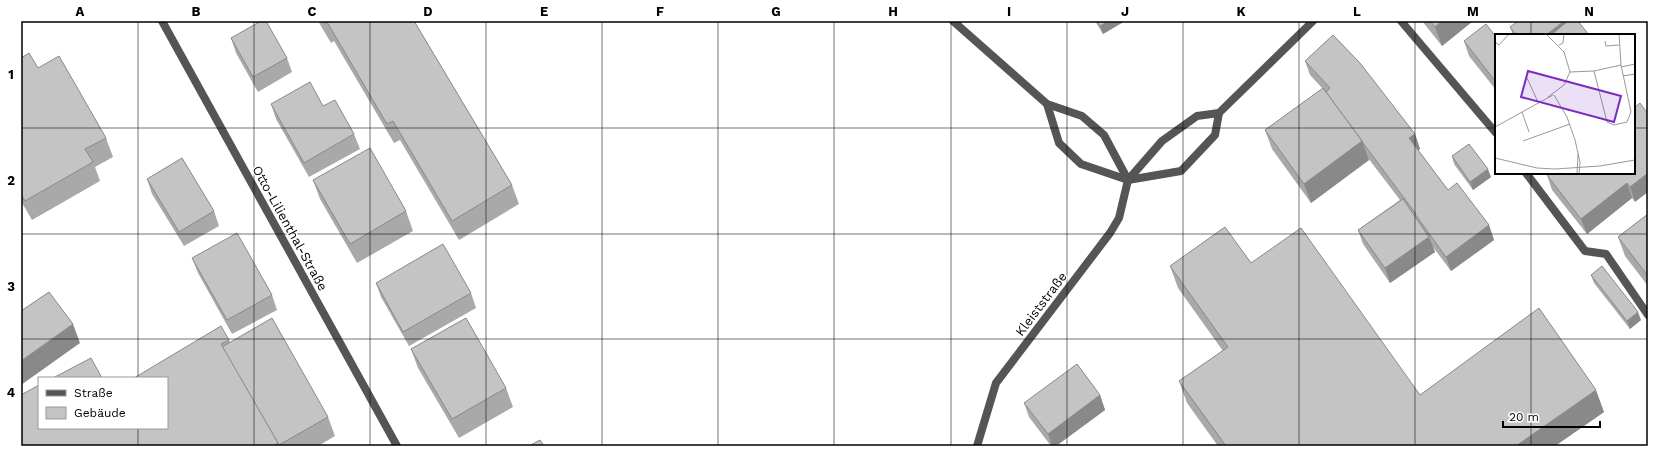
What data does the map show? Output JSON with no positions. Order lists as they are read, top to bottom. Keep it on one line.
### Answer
{"streets":{"street":["Otto-Lilienthal-Straße","Kleiststraße"]},"legend":["Straße","Gebäude"],"scale_bar":"20 m","grid":{"columns":["A","B","C","D","E","F","G","H","I","J","K","L","M","N"],"rows":["1","2","3","4"]}}
